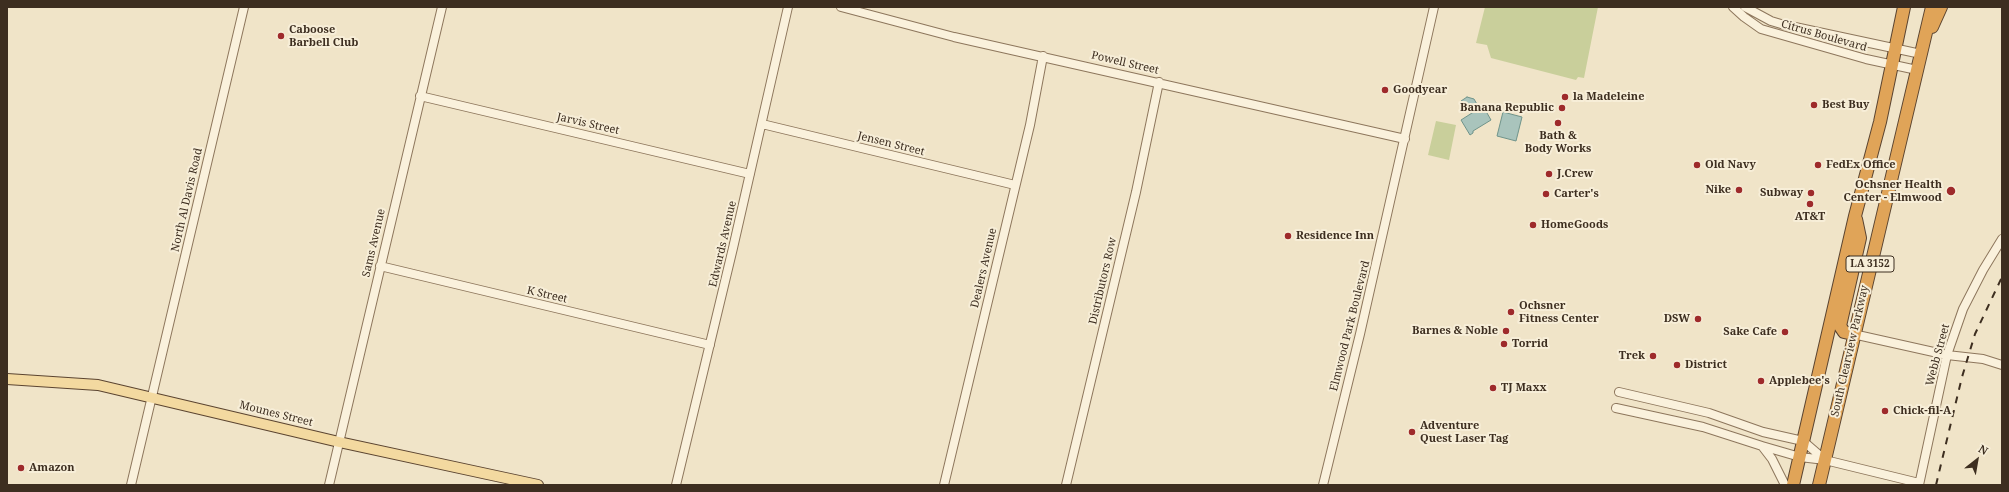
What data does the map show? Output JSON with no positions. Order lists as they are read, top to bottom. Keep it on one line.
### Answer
{"streets":{"highway":["LA 3152","South Clearview Parkway"],"main road":["Mounes Street"],"street":["Citrus Boulevard","Powell Street","Jarvis Street","Jensen Street","North Al Davis Road","Sams Avenue","Edwards Avenue","Dealers Avenue","Distributors Row","K Street","Elmwood Park Boulevard","Webb Street"]},"crossings":[["Citrus Boulevard","LA 3152"],["Citrus Boulevard","South Clearview Parkway"],["Powell Street","Dealers Avenue"],["Powell Street","Distributors Row"],["Powell Street","Elmwood Park Boulevard"],["Jarvis Street","Sams Avenue"],["Jarvis Street","Edwards Avenue"],["Jensen Street","Edwards Avenue"],["Jensen Street","Dealers Avenue"],["North Al Davis Road","Mounes Street"],["Sams Avenue","K Street"],["Sams Avenue","Mounes Street"],["Edwards Avenue","K Street"]],"places":["Caboose Barbell Club","Goodyear","la Madeleine","Best Buy","Banana Republic","Bath & Body Works","Old Navy","FedEx Office","J.Crew","Nike","Ochsner Health Center - Elmwood","Subway","Carter's","AT&T","HomeGoods","Residence Inn","Ochsner Fitness Center","DSW","Barnes & Noble","Sake Cafe","Torrid","Trek","District","Applebee's","TJ Maxx","Chick-fil-A","Adventure Quest Laser Tag","Amazon"],"north":"top right"}
